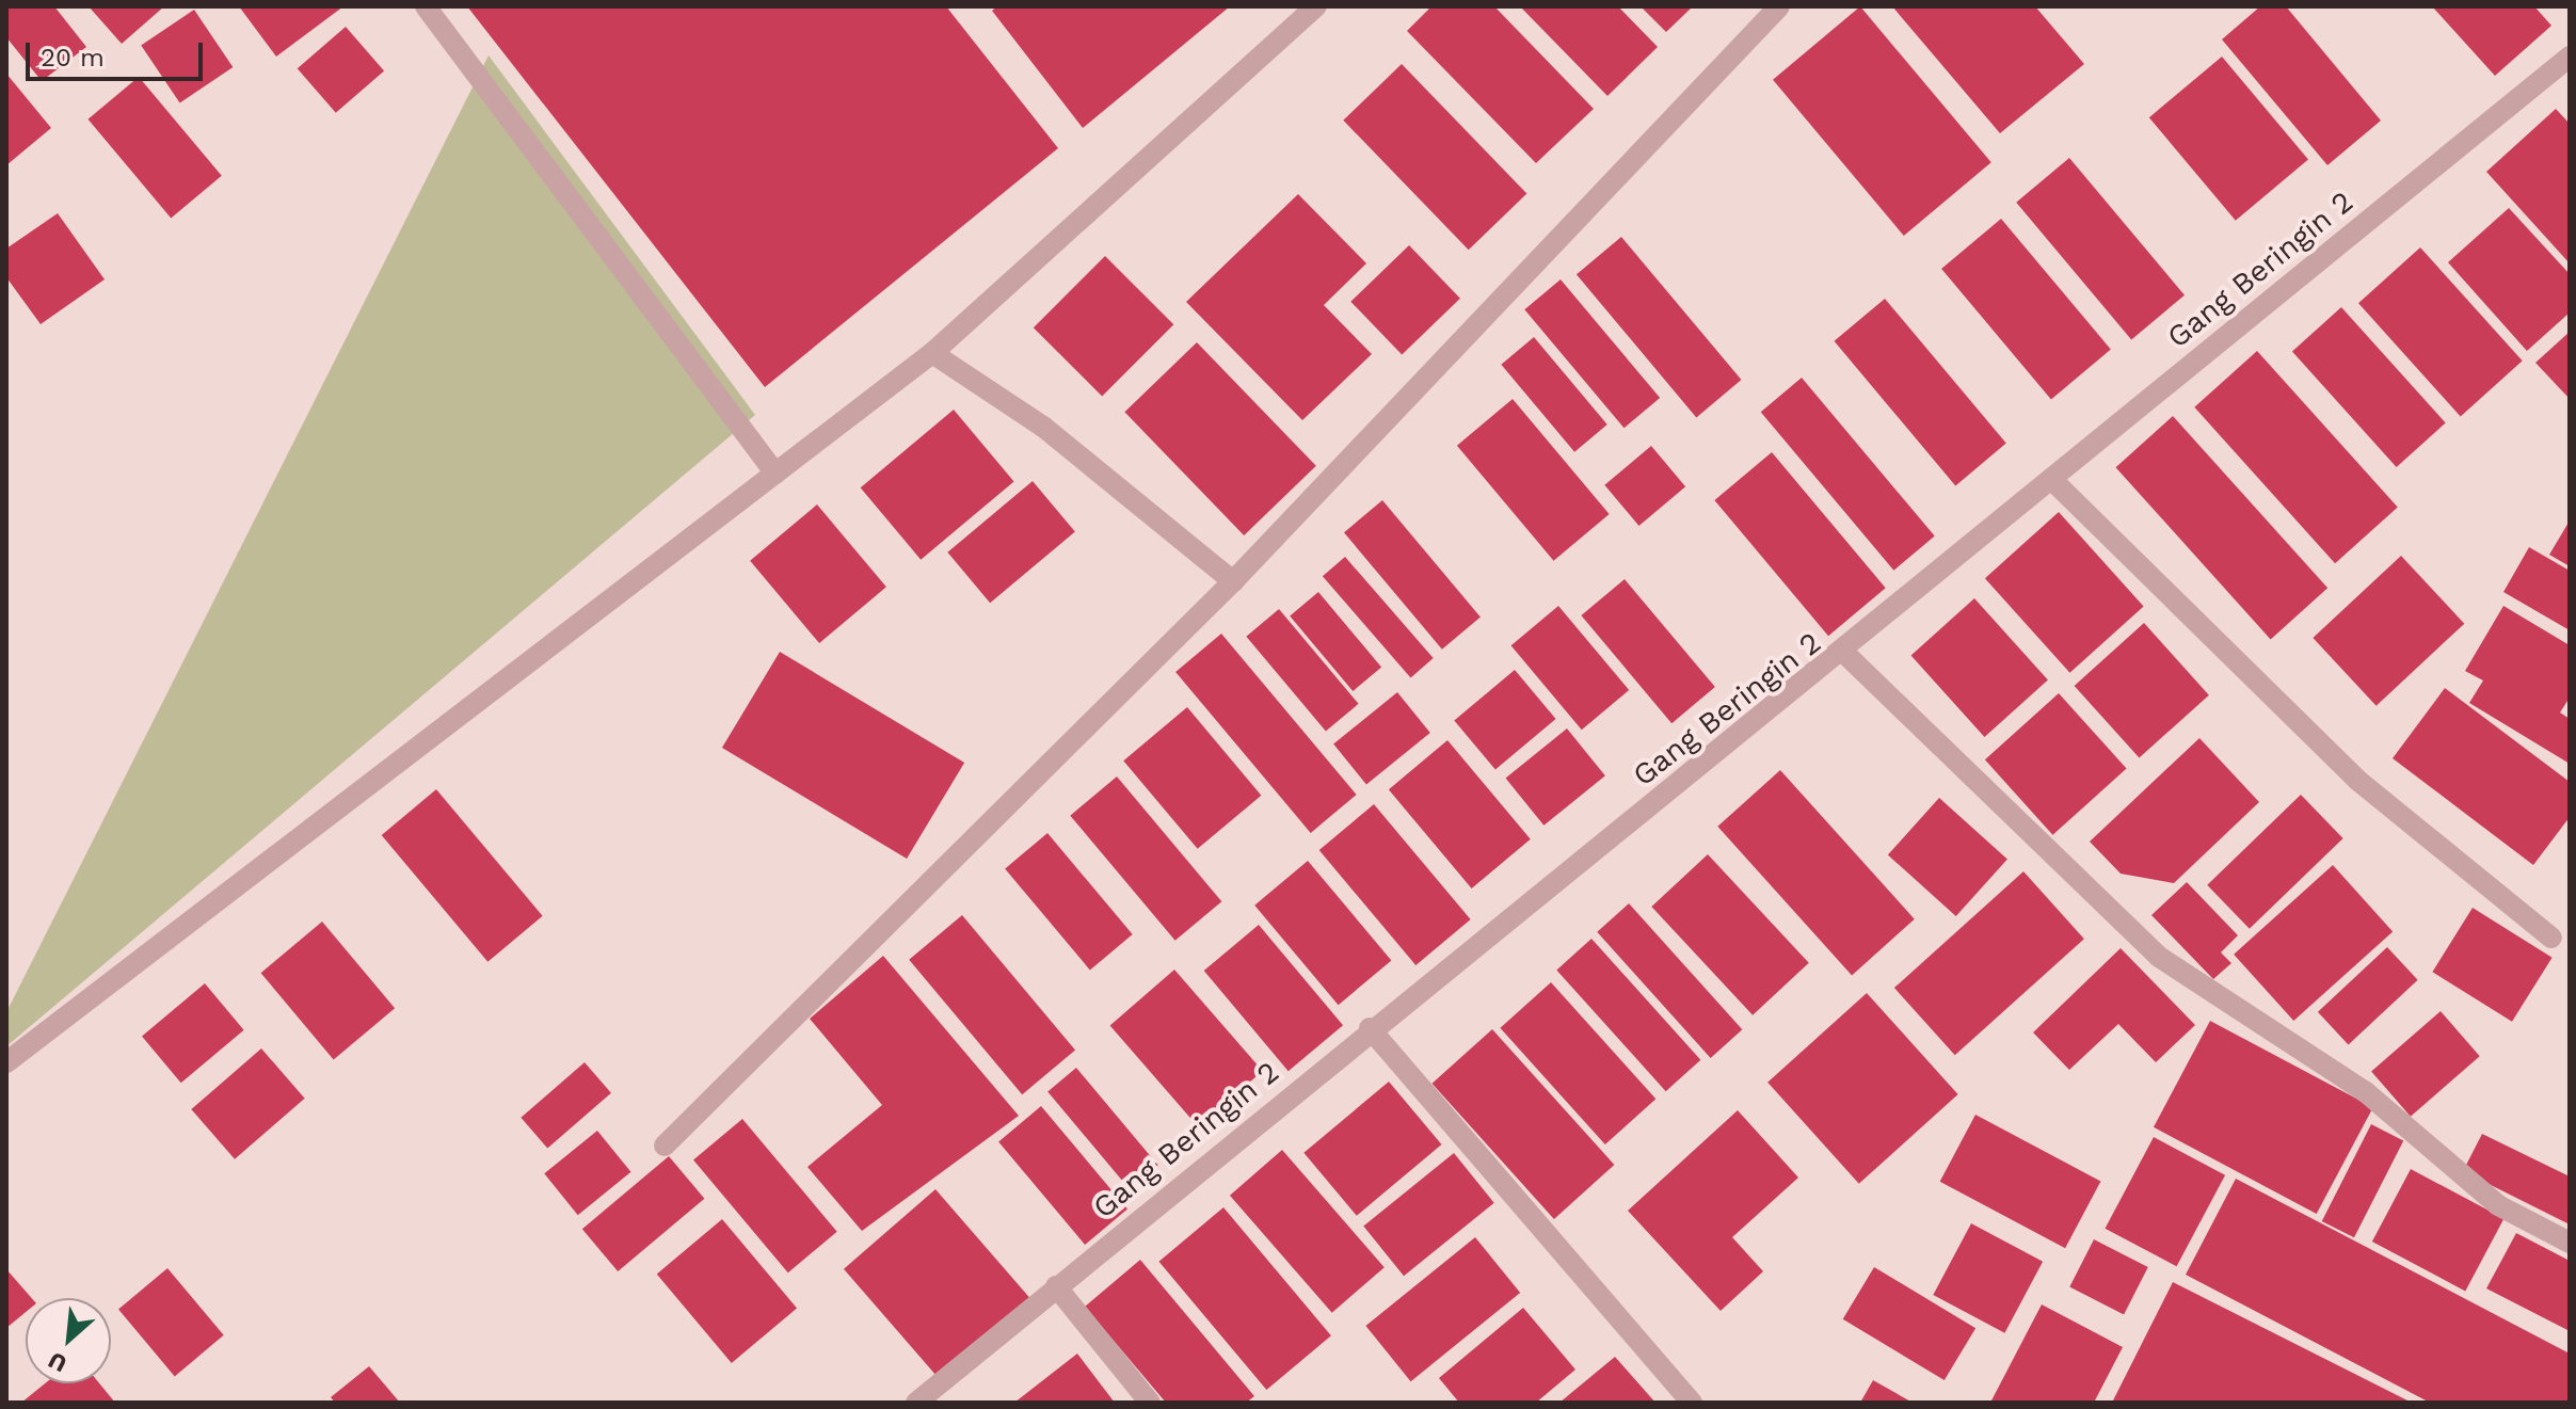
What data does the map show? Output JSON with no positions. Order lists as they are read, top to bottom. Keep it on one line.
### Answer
{"streets":{"street":["Gang Beringin 2"]},"scale_bar":"20 m","north":"bottom left"}
